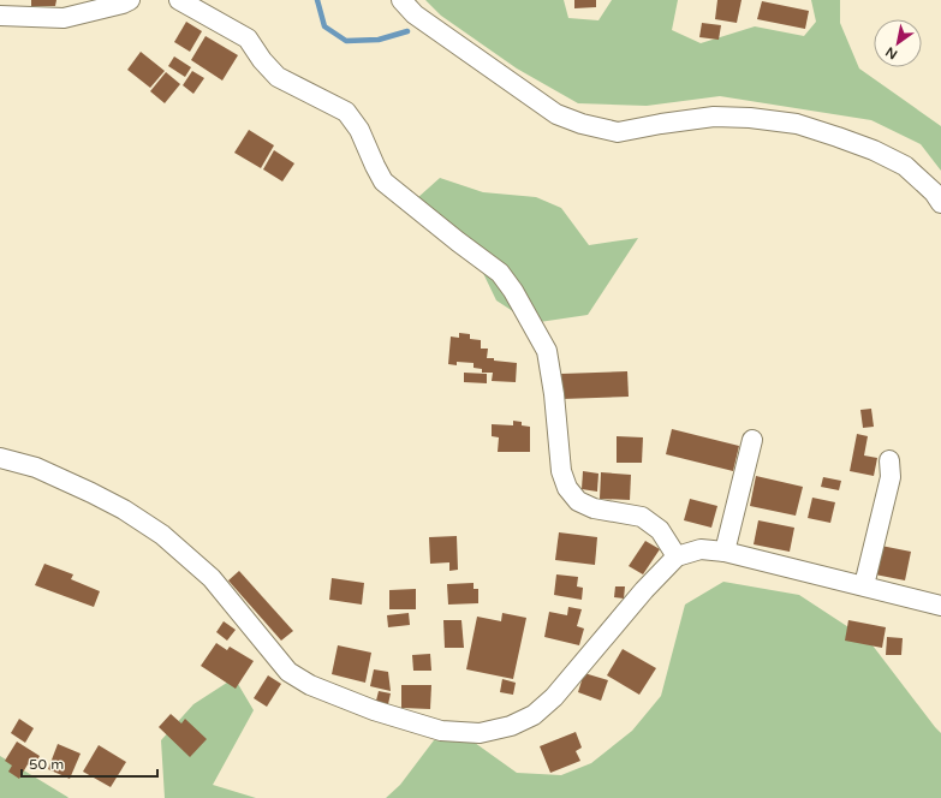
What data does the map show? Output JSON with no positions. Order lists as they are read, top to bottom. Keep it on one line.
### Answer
{"scale_bar":"50 m","north":"bottom left"}
